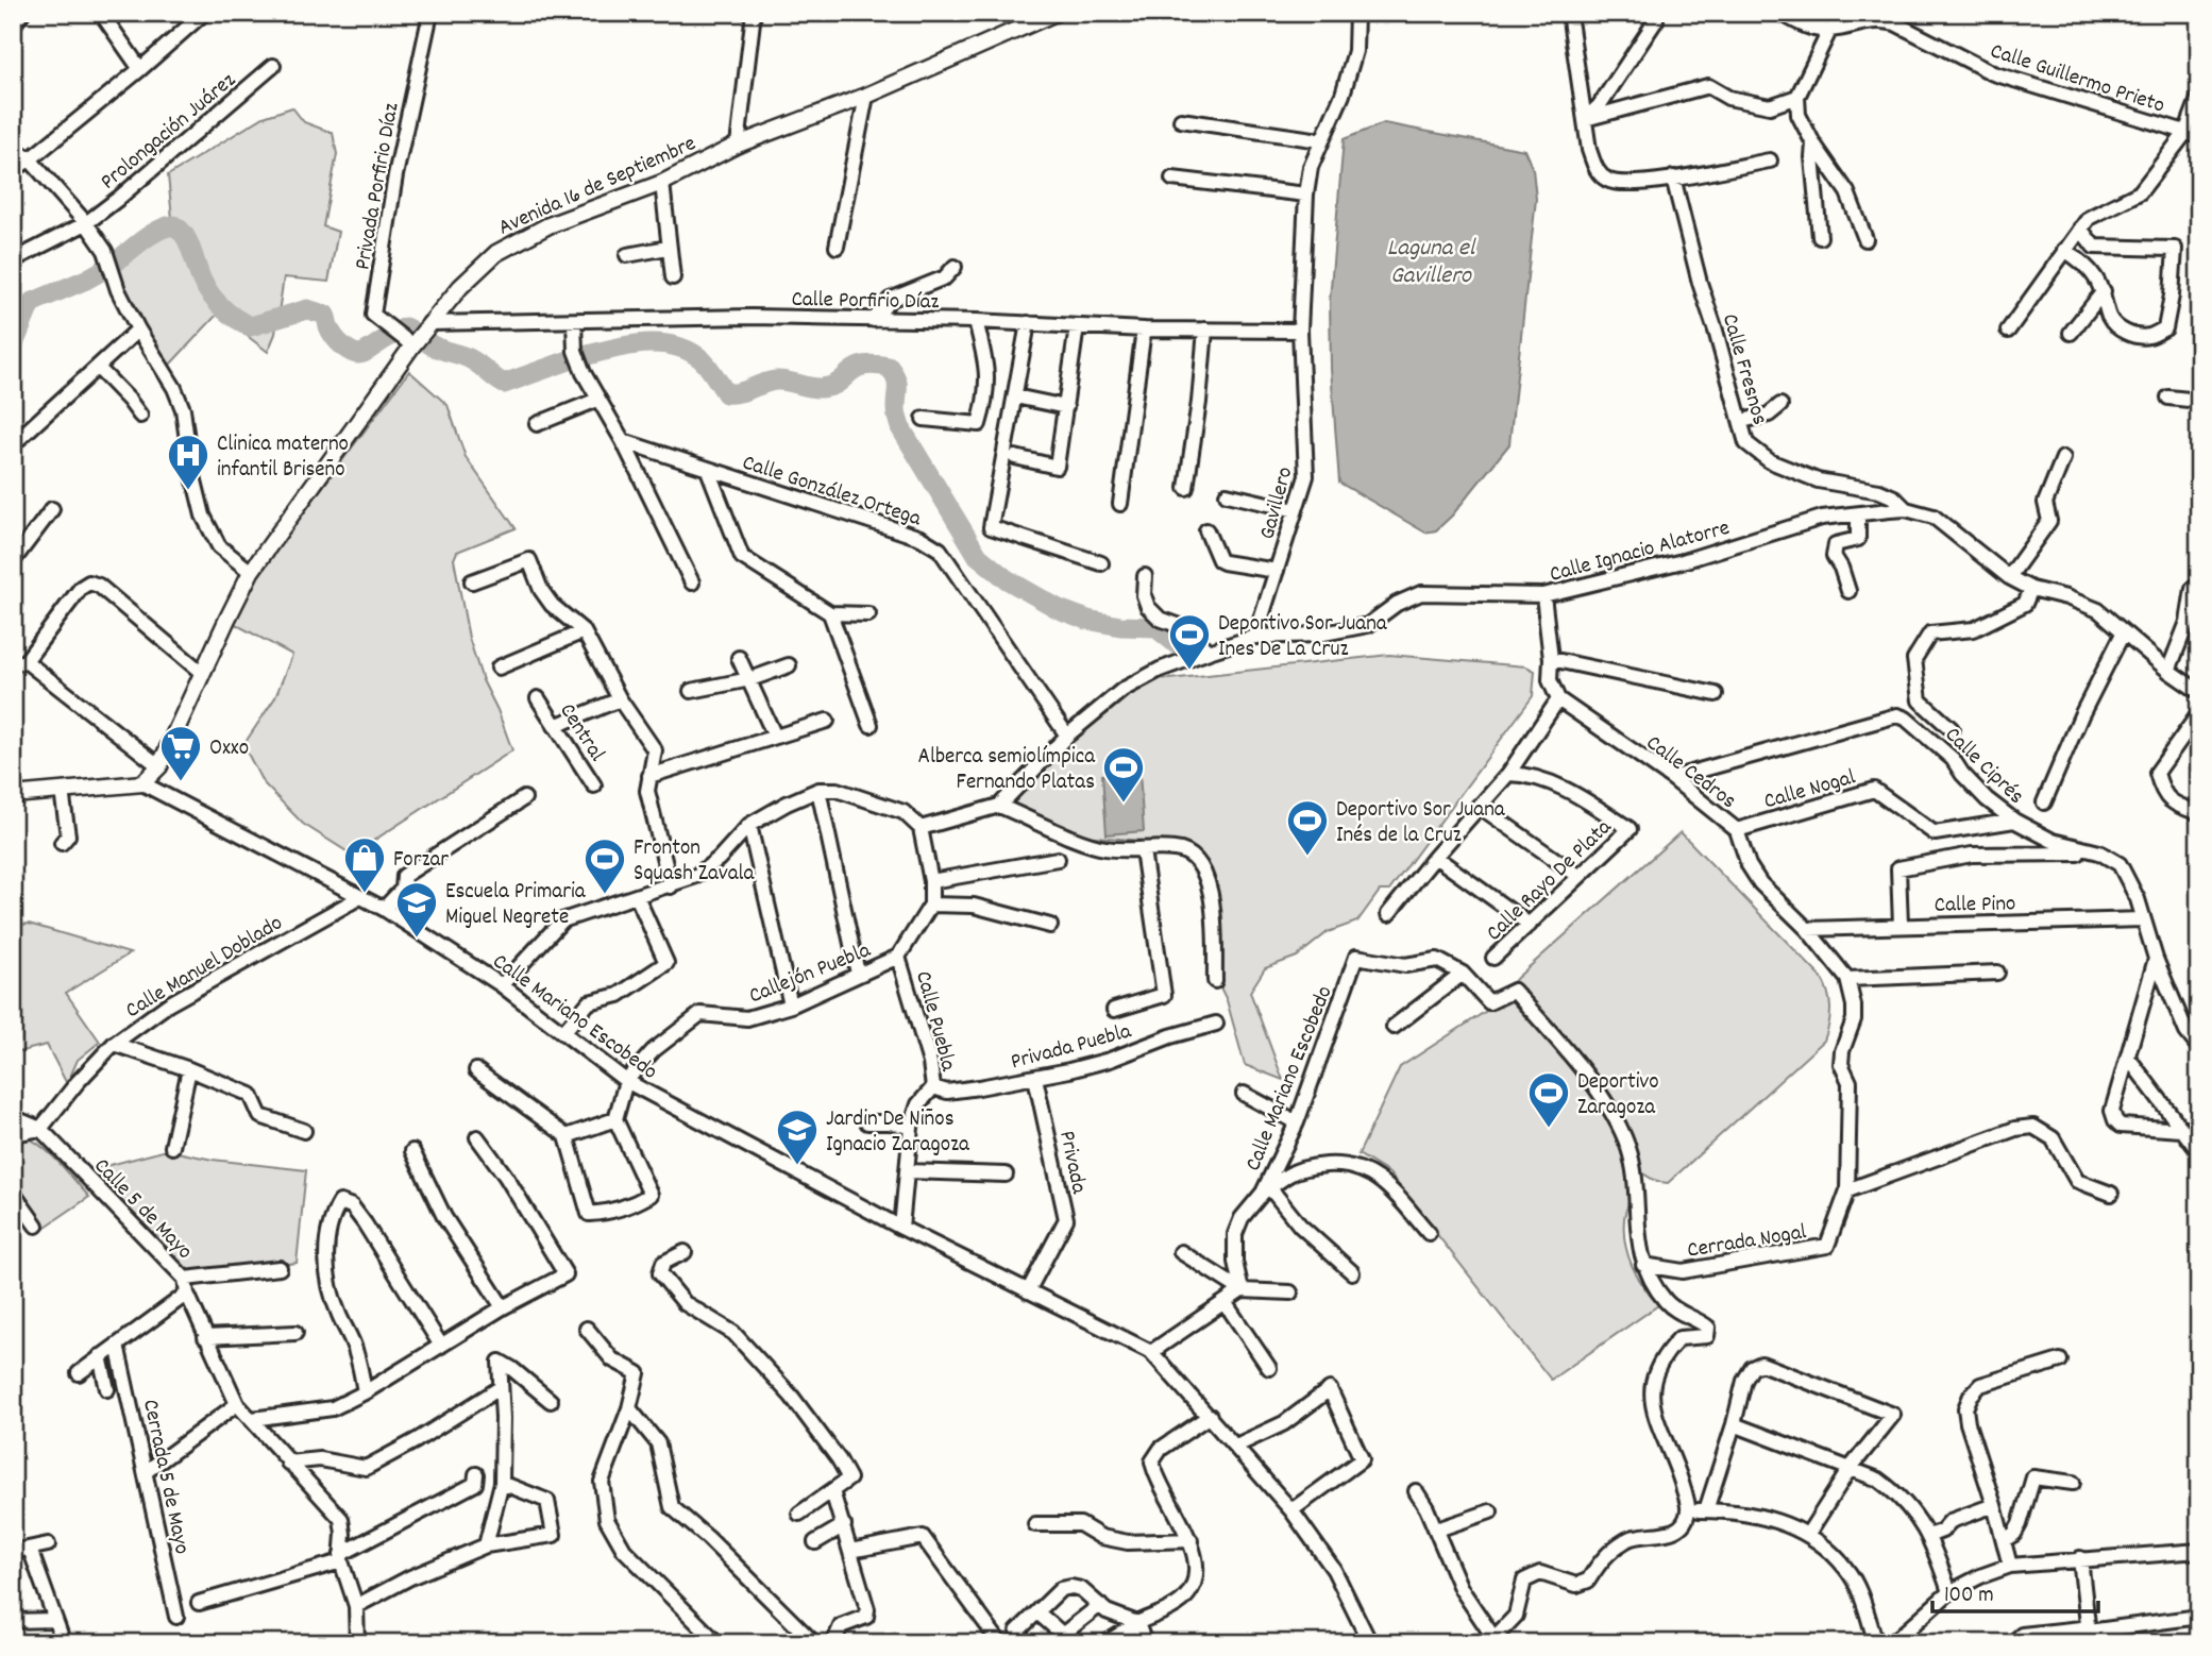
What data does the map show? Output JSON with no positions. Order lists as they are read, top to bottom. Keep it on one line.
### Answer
{"streets":{"main road":["Avenida 16 de Septiembre"],"street":["Calle Guillermo Prieto","Prolongación Juárez","Privada Porfirio Díaz","Calle Porfirio Díaz","Calle Fresnos","Calle González Ortega","Gavillero","Calle Ignacio Alatorre","Central","Calle Ciprés","Calle Cedros","Calle Nogal","Calle Rayo De Plata","Calle Pino","Calle Manuel Doblado","Callejón Puebla","Calle Mariano Escobedo","Calle Puebla","Privada Puebla","Privada","Calle 5 de Mayo","Cerrada Nogal","Cerrada 5 de Mayo"]},"crossings":[["Avenida 16 de Septiembre","Privada Porfirio Díaz"],["Avenida 16 de Septiembre","Calle Porfirio Díaz"],["Avenida 16 de Septiembre","Calle Mariano Escobedo"],["Calle Porfirio Díaz","Gavillero"],["Calle Fresnos","Calle Ignacio Alatorre"],["Calle González Ortega","Calle Ignacio Alatorre"],["Gavillero","Calle Ignacio Alatorre"],["Calle Ciprés","Calle Cedros"],["Calle Ciprés","Calle Nogal"],["Calle Ciprés","Calle Pino"],["Calle Cedros","Calle Nogal"],["Calle Cedros","Calle Pino"],["Calle Cedros","Cerrada Nogal"],["Calle Pino","Cerrada Nogal"],["Calle Manuel Doblado","Calle Mariano Escobedo"],["Calle Manuel Doblado","Calle 5 de Mayo"],["Callejón Puebla","Calle Mariano Escobedo"],["Callejón Puebla","Calle Puebla"],["Calle Mariano Escobedo","Calle Puebla"],["Calle Mariano Escobedo","Privada"],["Calle Mariano Escobedo","Cerrada Nogal"],["Calle Puebla","Privada Puebla"],["Privada Puebla","Privada"]],"water":["Laguna el Gavillero"],"places":{"hospital":["Clinica materno infantil Briseño"],"sports":["Deportivo Sor Juana Ines De La Cruz","Alberca semiolímpica Fernando Platas","Deportivo Sor Juana Inés de la Cruz","Fronton Squash Zavala","Deportivo Zaragoza"],"supermarket":["Oxxo"],"shop":["Forzar"],"school or university":["Escuela Primaria Miguel Negrete","Jardin De Niños Ignacio Zaragoza"]},"scale_bar":"100 m"}
